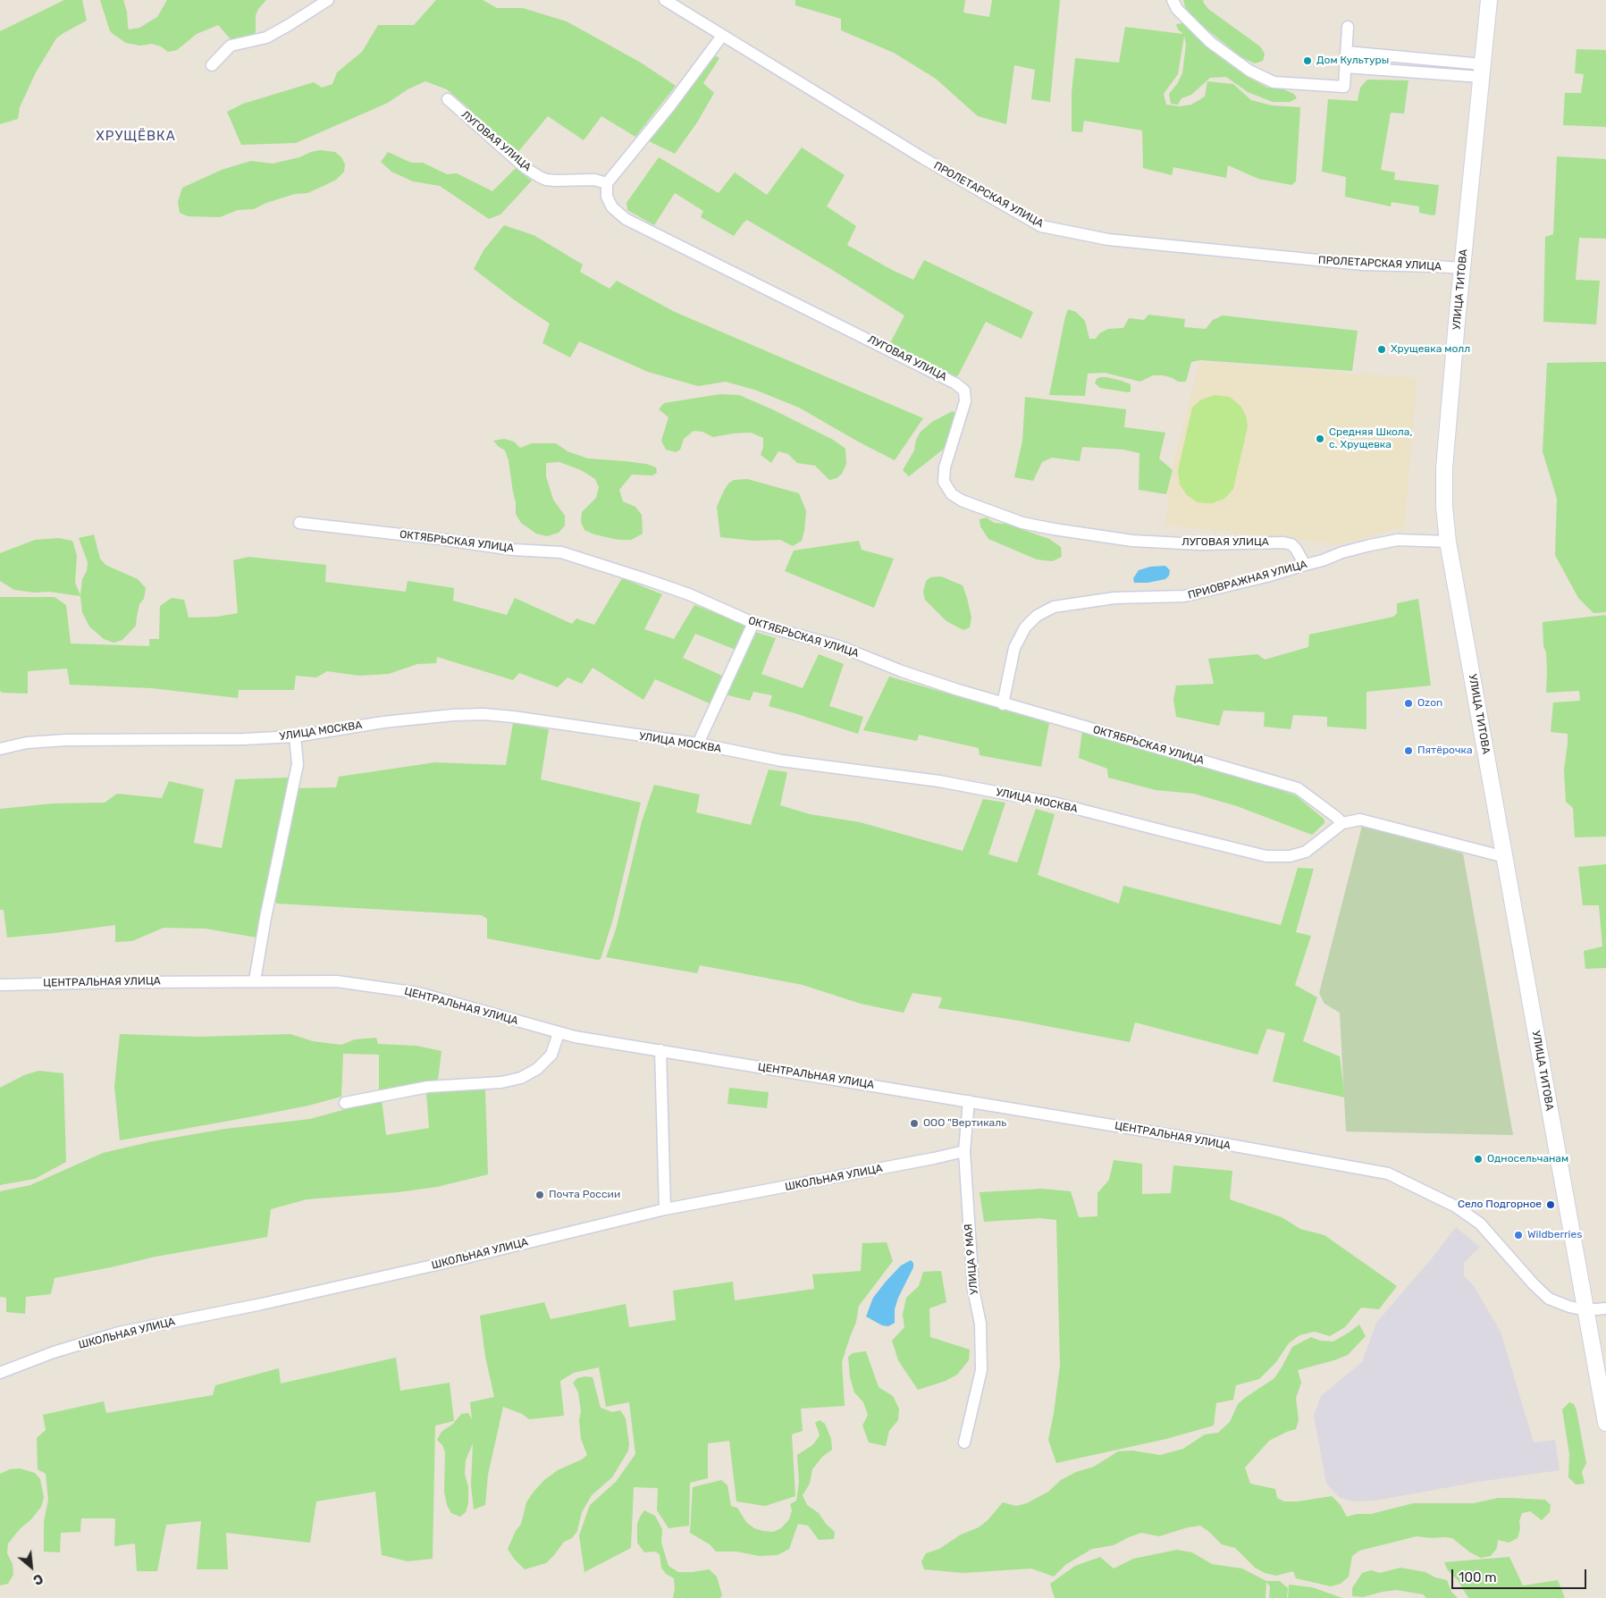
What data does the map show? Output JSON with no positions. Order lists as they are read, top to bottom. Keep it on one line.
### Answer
{"streets":{"main road":["УЛИЦА ТИТОВА"],"street":["ЛУГОВАЯ УЛИЦА","ПРОЛЕТАРСКАЯ УЛИЦА","ОКТЯБРЬСКАЯ УЛИЦА","ПРИОВРАЖНАЯ УЛИЦА","УЛИЦА МОСКВА","ЦЕНТРАЛЬНАЯ УЛИЦА","ШКОЛЬНАЯ УЛИЦА","УЛИЦА 9 МАЯ"]},"crossings":[["ЛУГОВАЯ УЛИЦА","ПРИОВРАЖНАЯ УЛИЦА"],["ПРОЛЕТАРСКАЯ УЛИЦА","УЛИЦА ТИТОВА"],["УЛИЦА ТИТОВА","ПРИОВРАЖНАЯ УЛИЦА"],["УЛИЦА ТИТОВА","ЦЕНТРАЛЬНАЯ УЛИЦА"],["ОКТЯБРЬСКАЯ УЛИЦА","ПРИОВРАЖНАЯ УЛИЦА"],["ОКТЯБРЬСКАЯ УЛИЦА","УЛИЦА МОСКВА"],["ЦЕНТРАЛЬНАЯ УЛИЦА","УЛИЦА 9 МАЯ"],["ШКОЛЬНАЯ УЛИЦА","УЛИЦА 9 МАЯ"]],"districts":["ХРУЩЁВКА"],"places":["Дом Культуры","Хрущевка молл","Средняя Школа, с. Хрущевка","Ozon","Пятёрочка","ООО \"Вертикаль","Односельчанам","Почта России","Село Подгорное","Wildberries"],"scale_bar":"100 m","north":"bottom right"}
